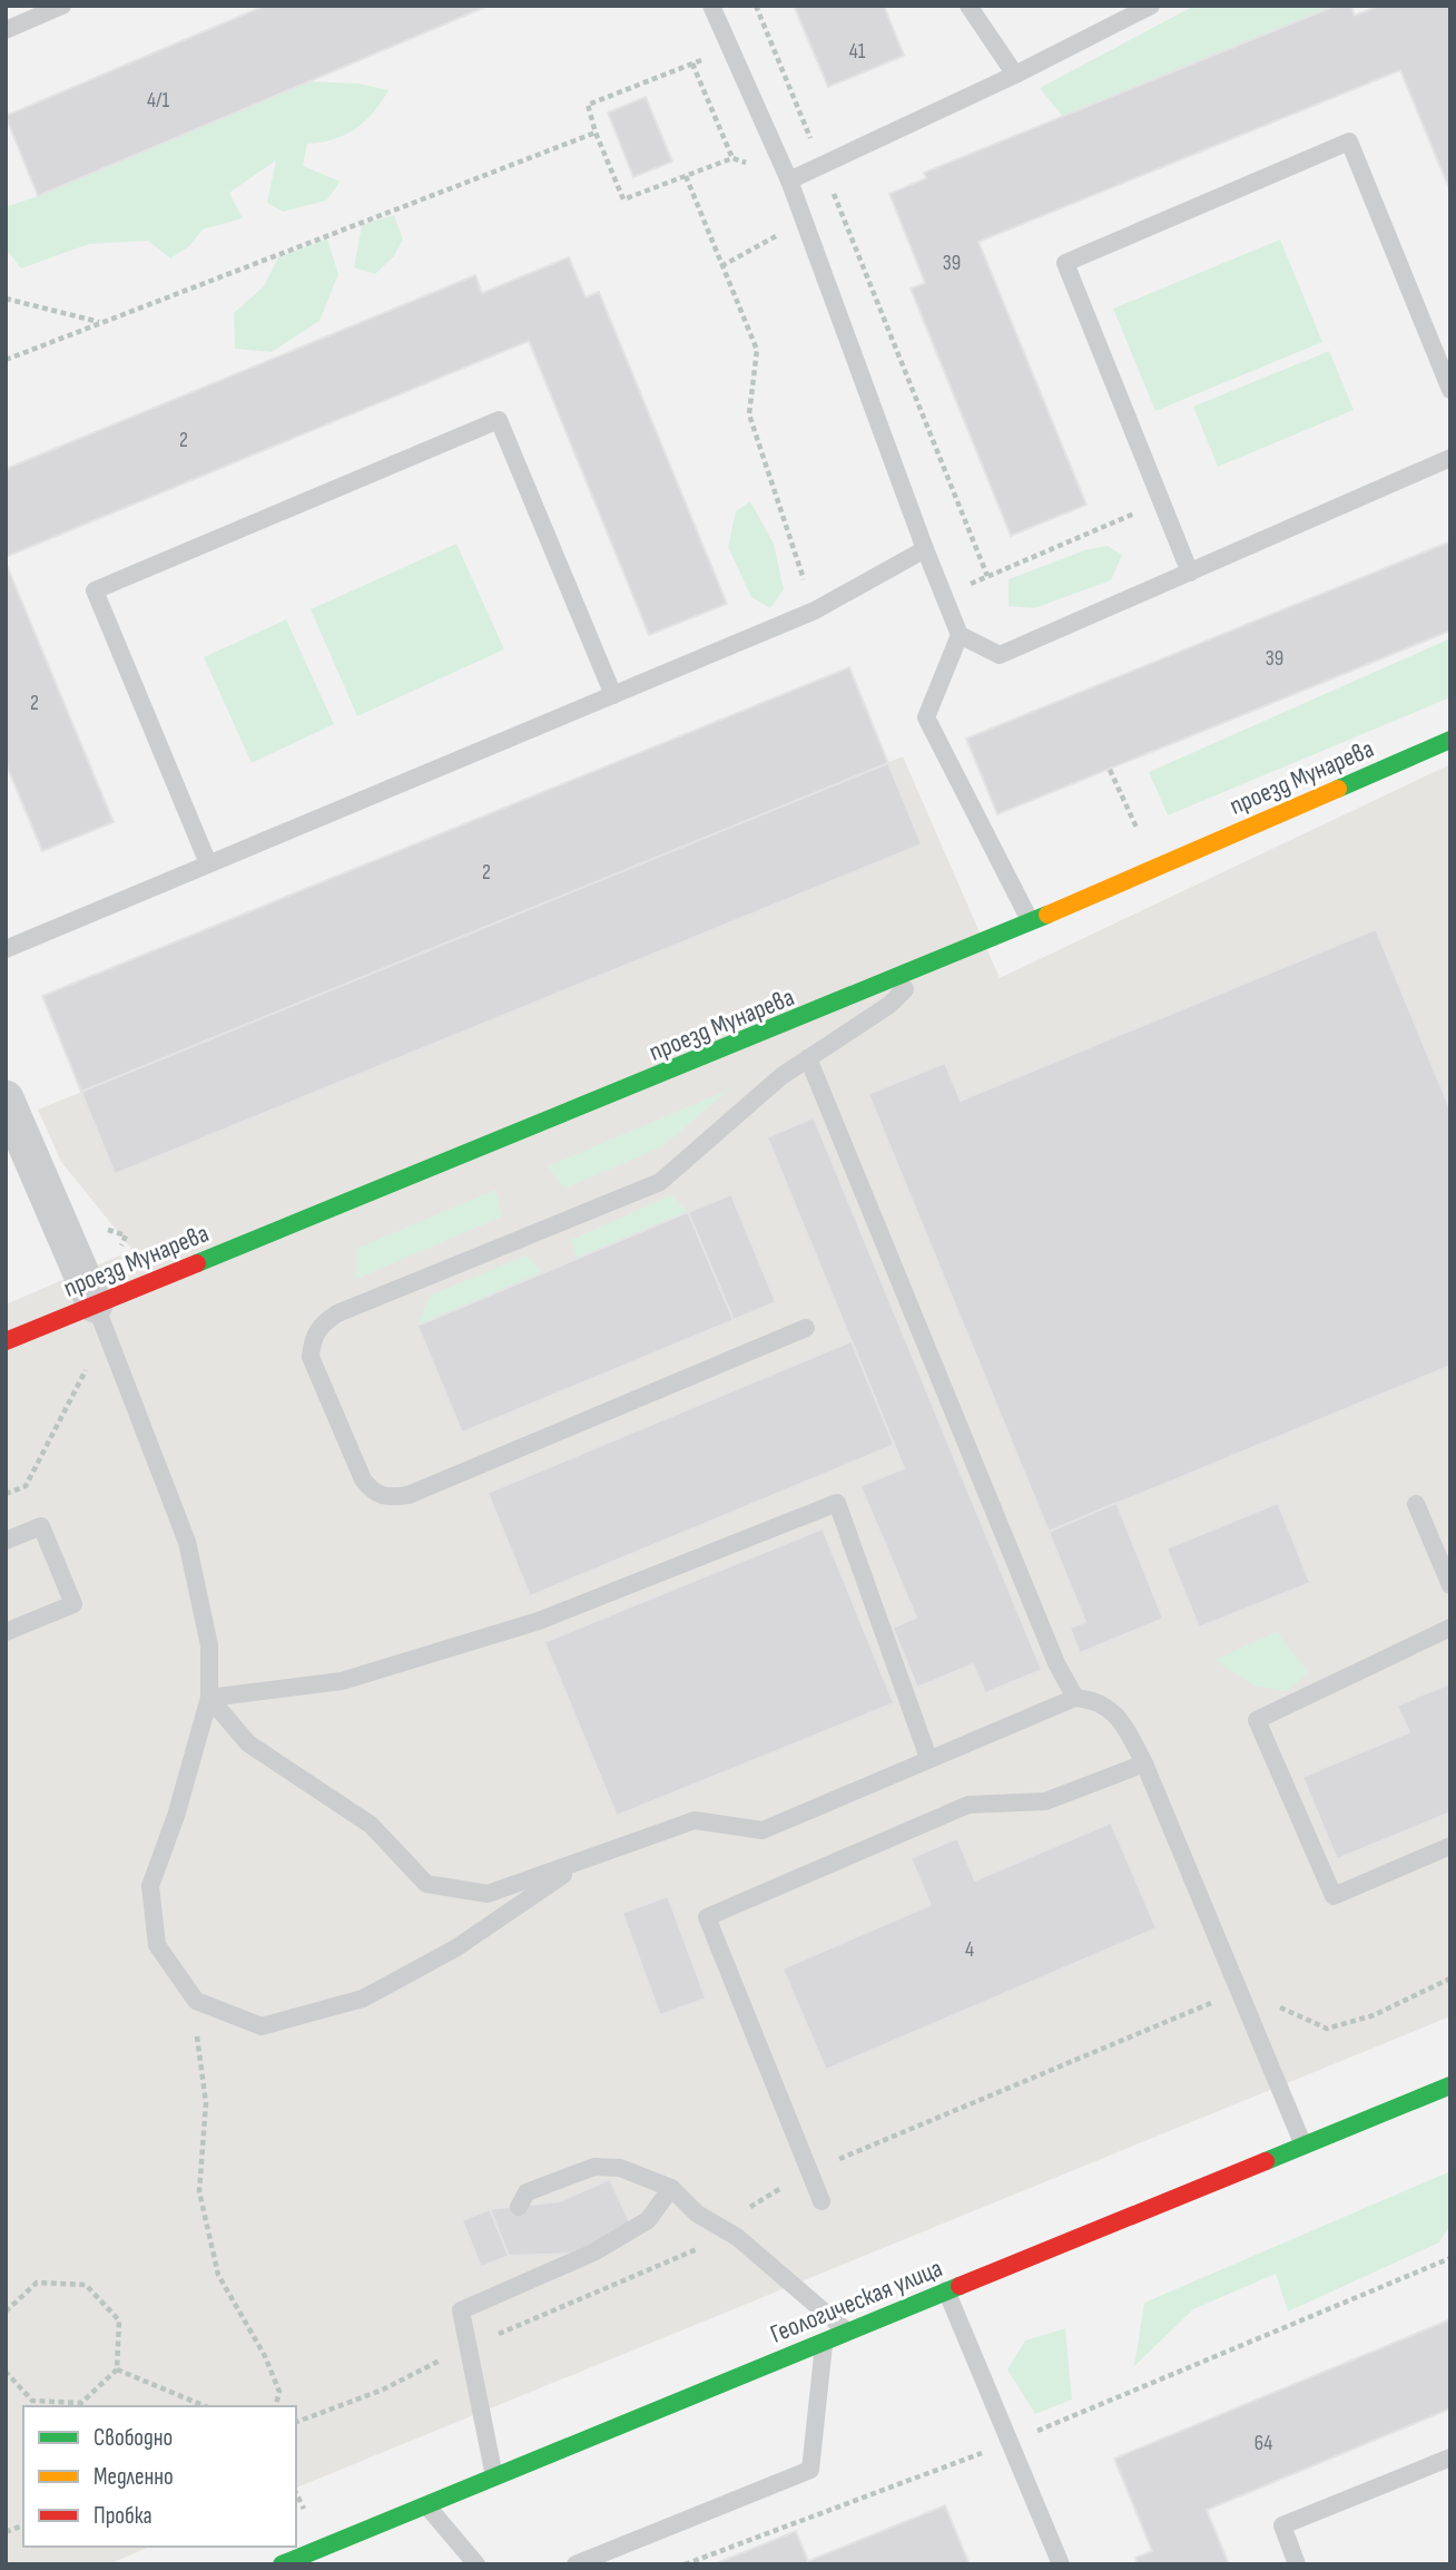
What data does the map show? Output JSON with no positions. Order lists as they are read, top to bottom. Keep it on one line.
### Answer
{"streets":{"street":["проезд Мунарева","Геологическая улица"]},"house_numbers":["41","4/1","39","2","39","2","2","4","64"],"legend":["Свободно","Медленно","Пробка"]}
